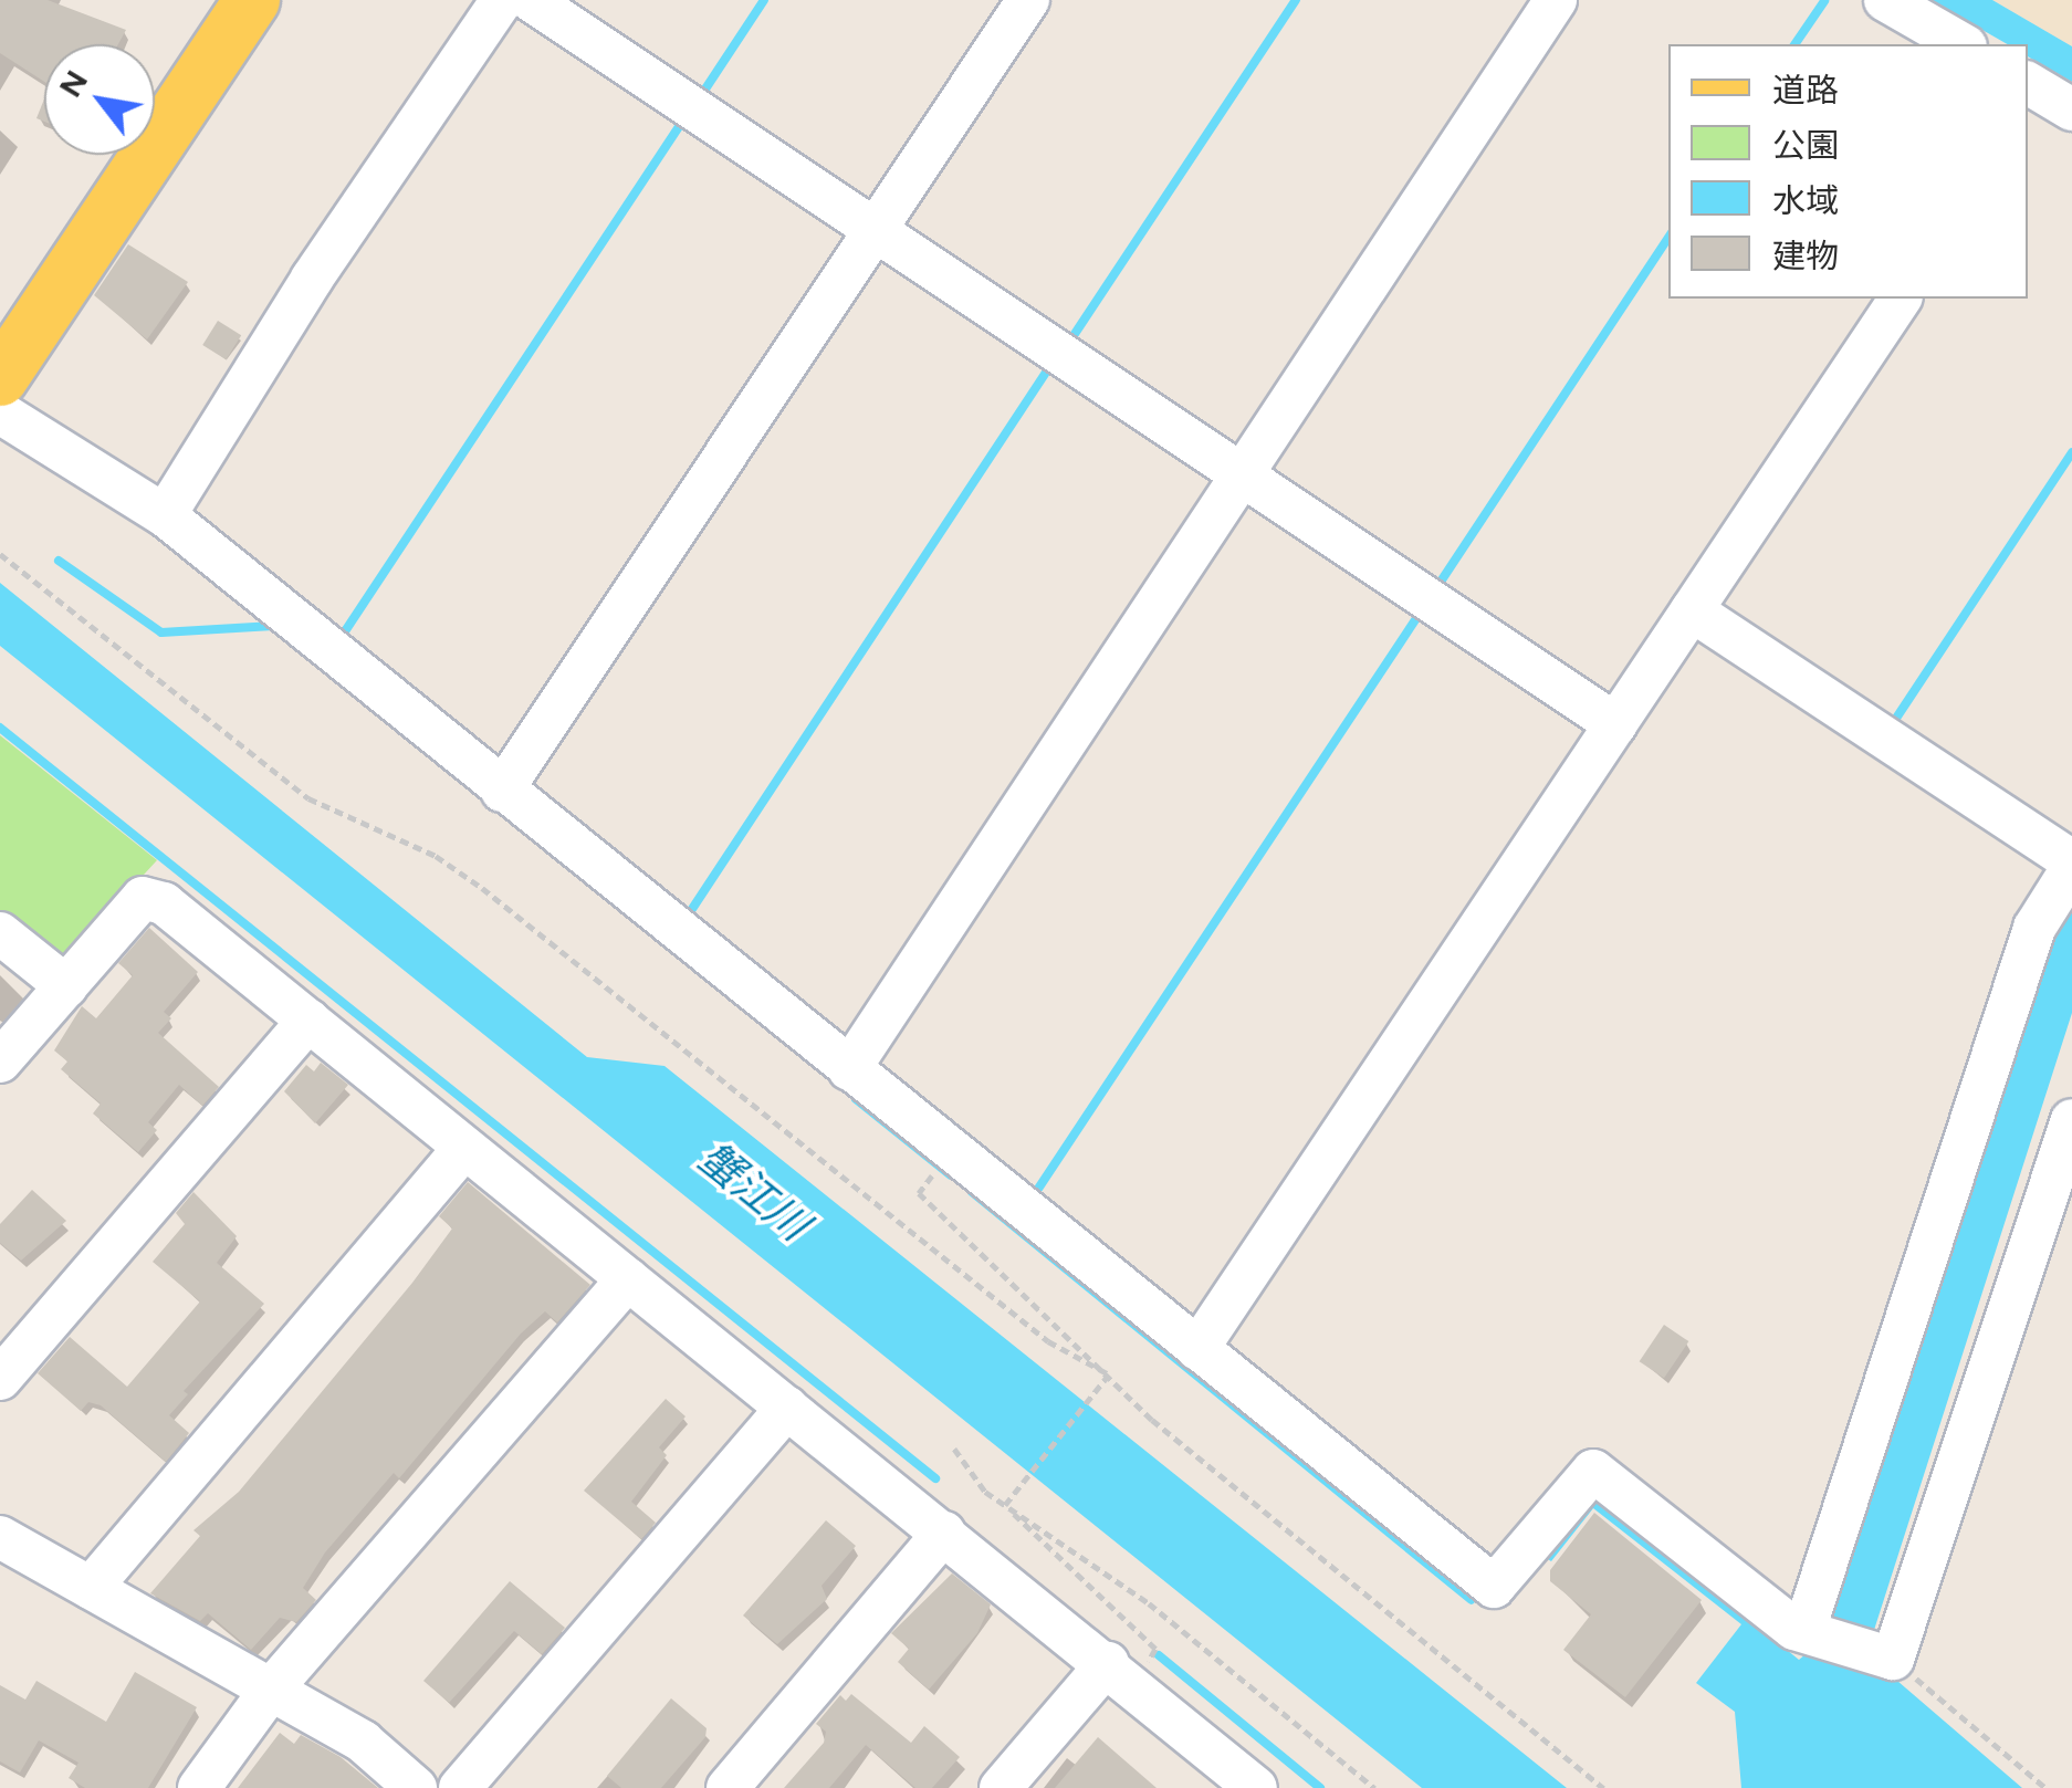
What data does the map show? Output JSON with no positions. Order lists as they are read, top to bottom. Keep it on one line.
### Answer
{"water":["蟹江川"],"legend":["道路","公園","水域","建物"],"north":"top left"}
